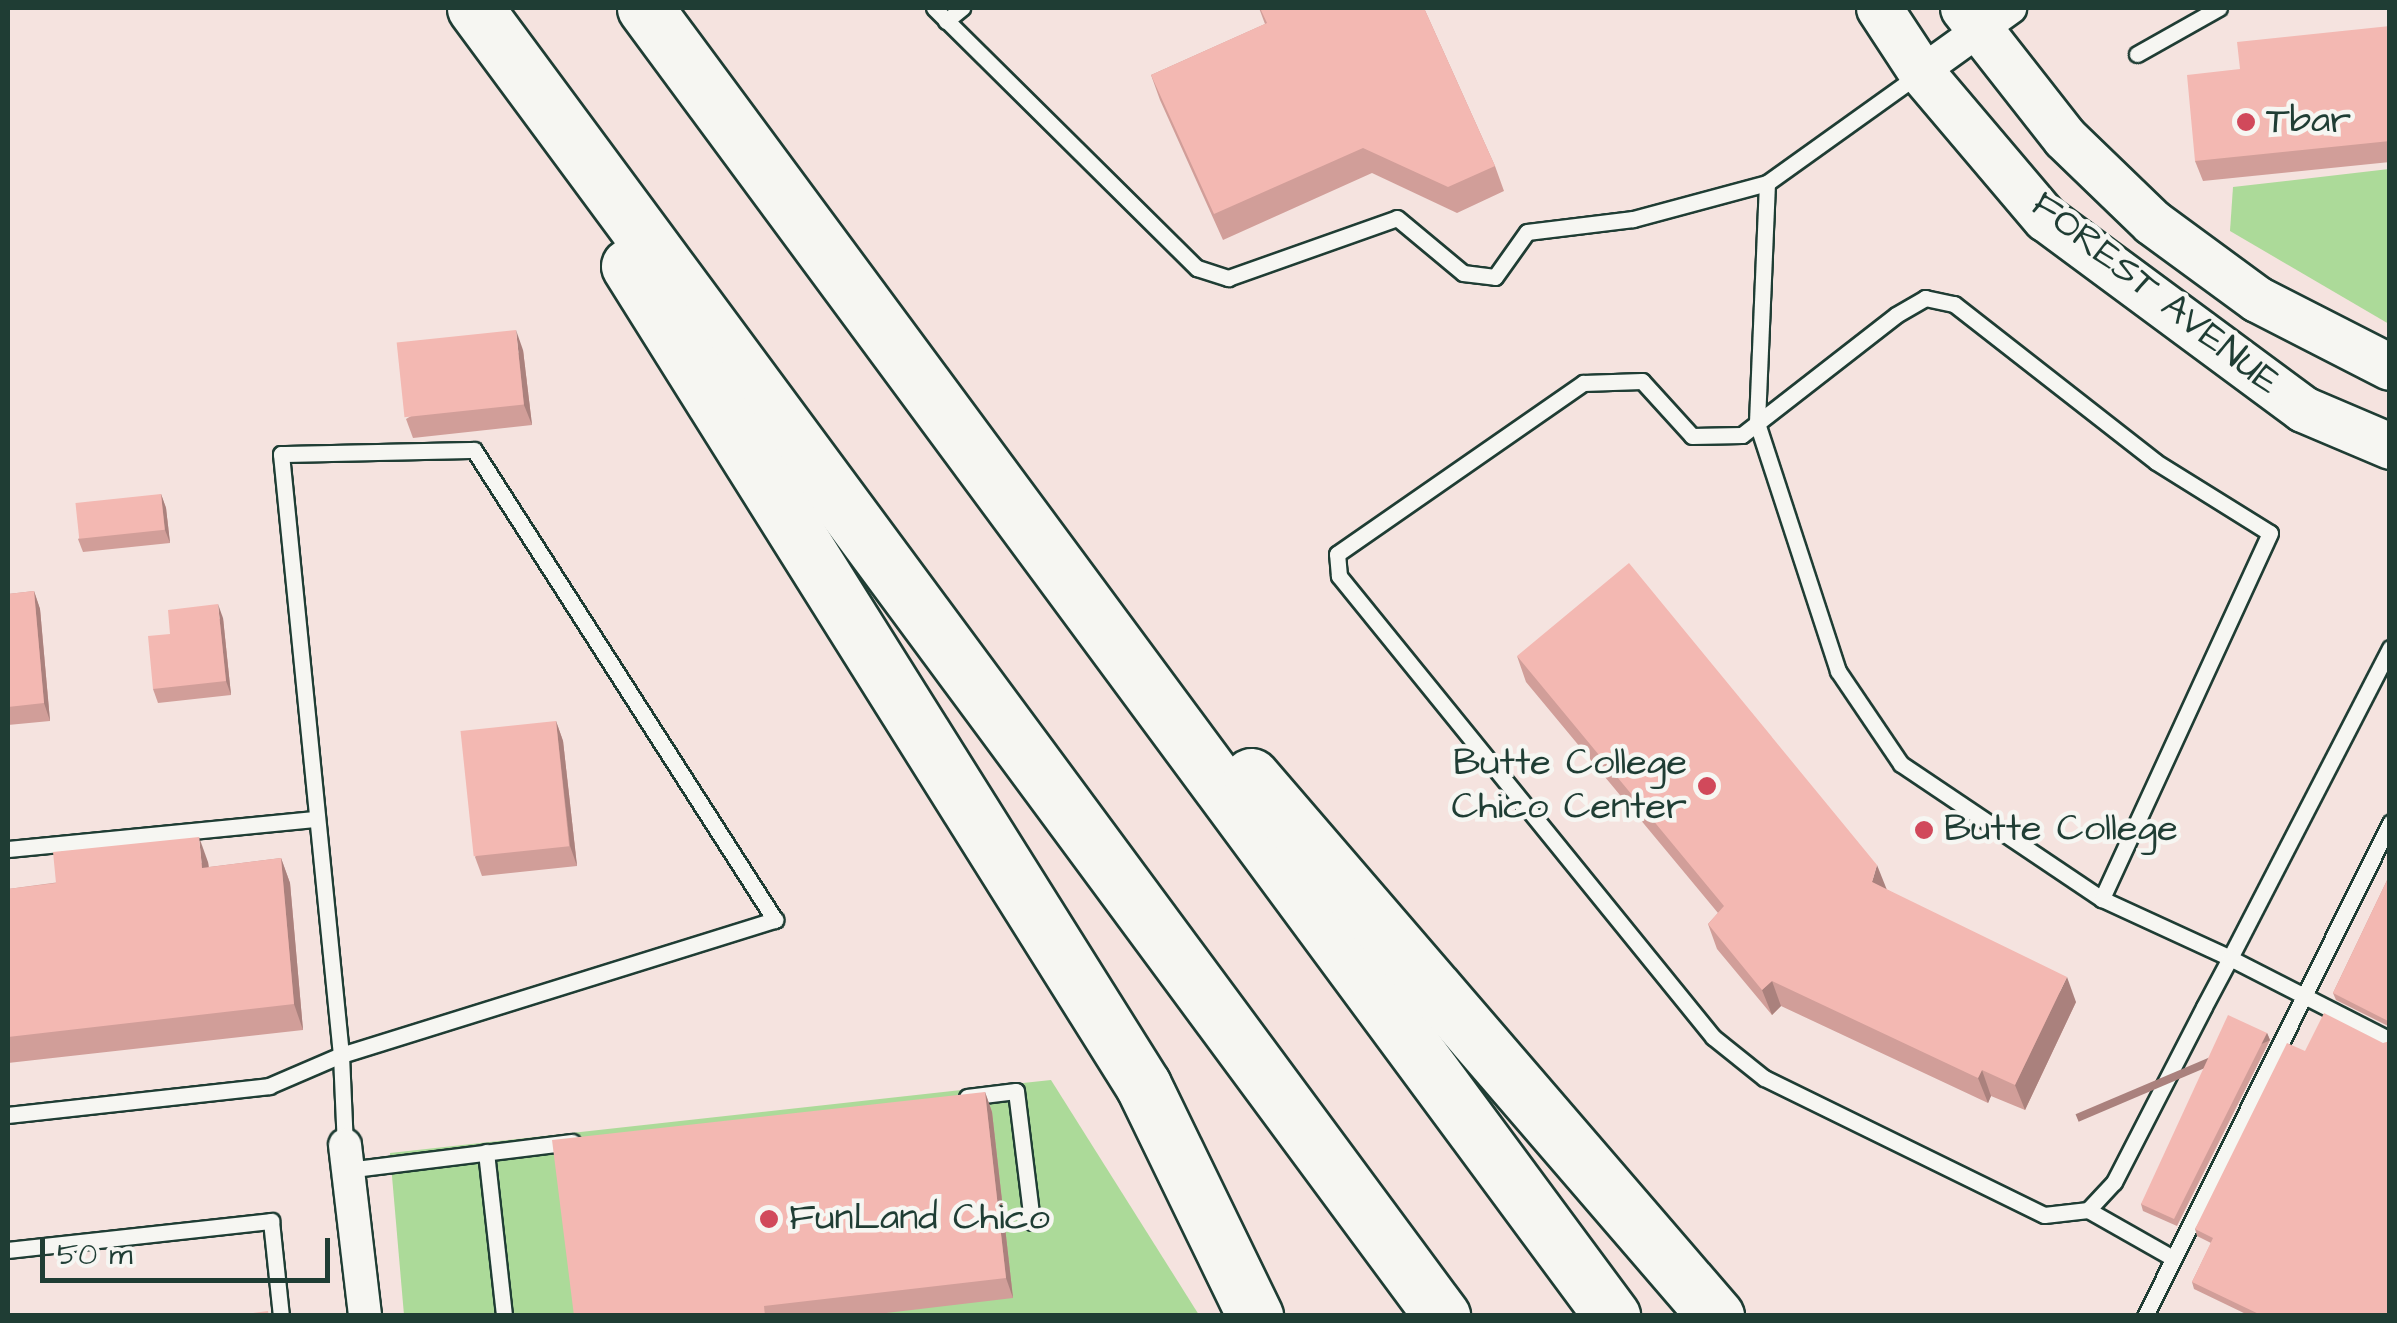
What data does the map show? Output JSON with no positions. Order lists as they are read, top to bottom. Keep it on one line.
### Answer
{"streets":{"street":["FOREST AVENUE"]},"places":["Tbar","Butte College Chico Center","Butte College","FunLand Chico"],"scale_bar":"50 m"}
